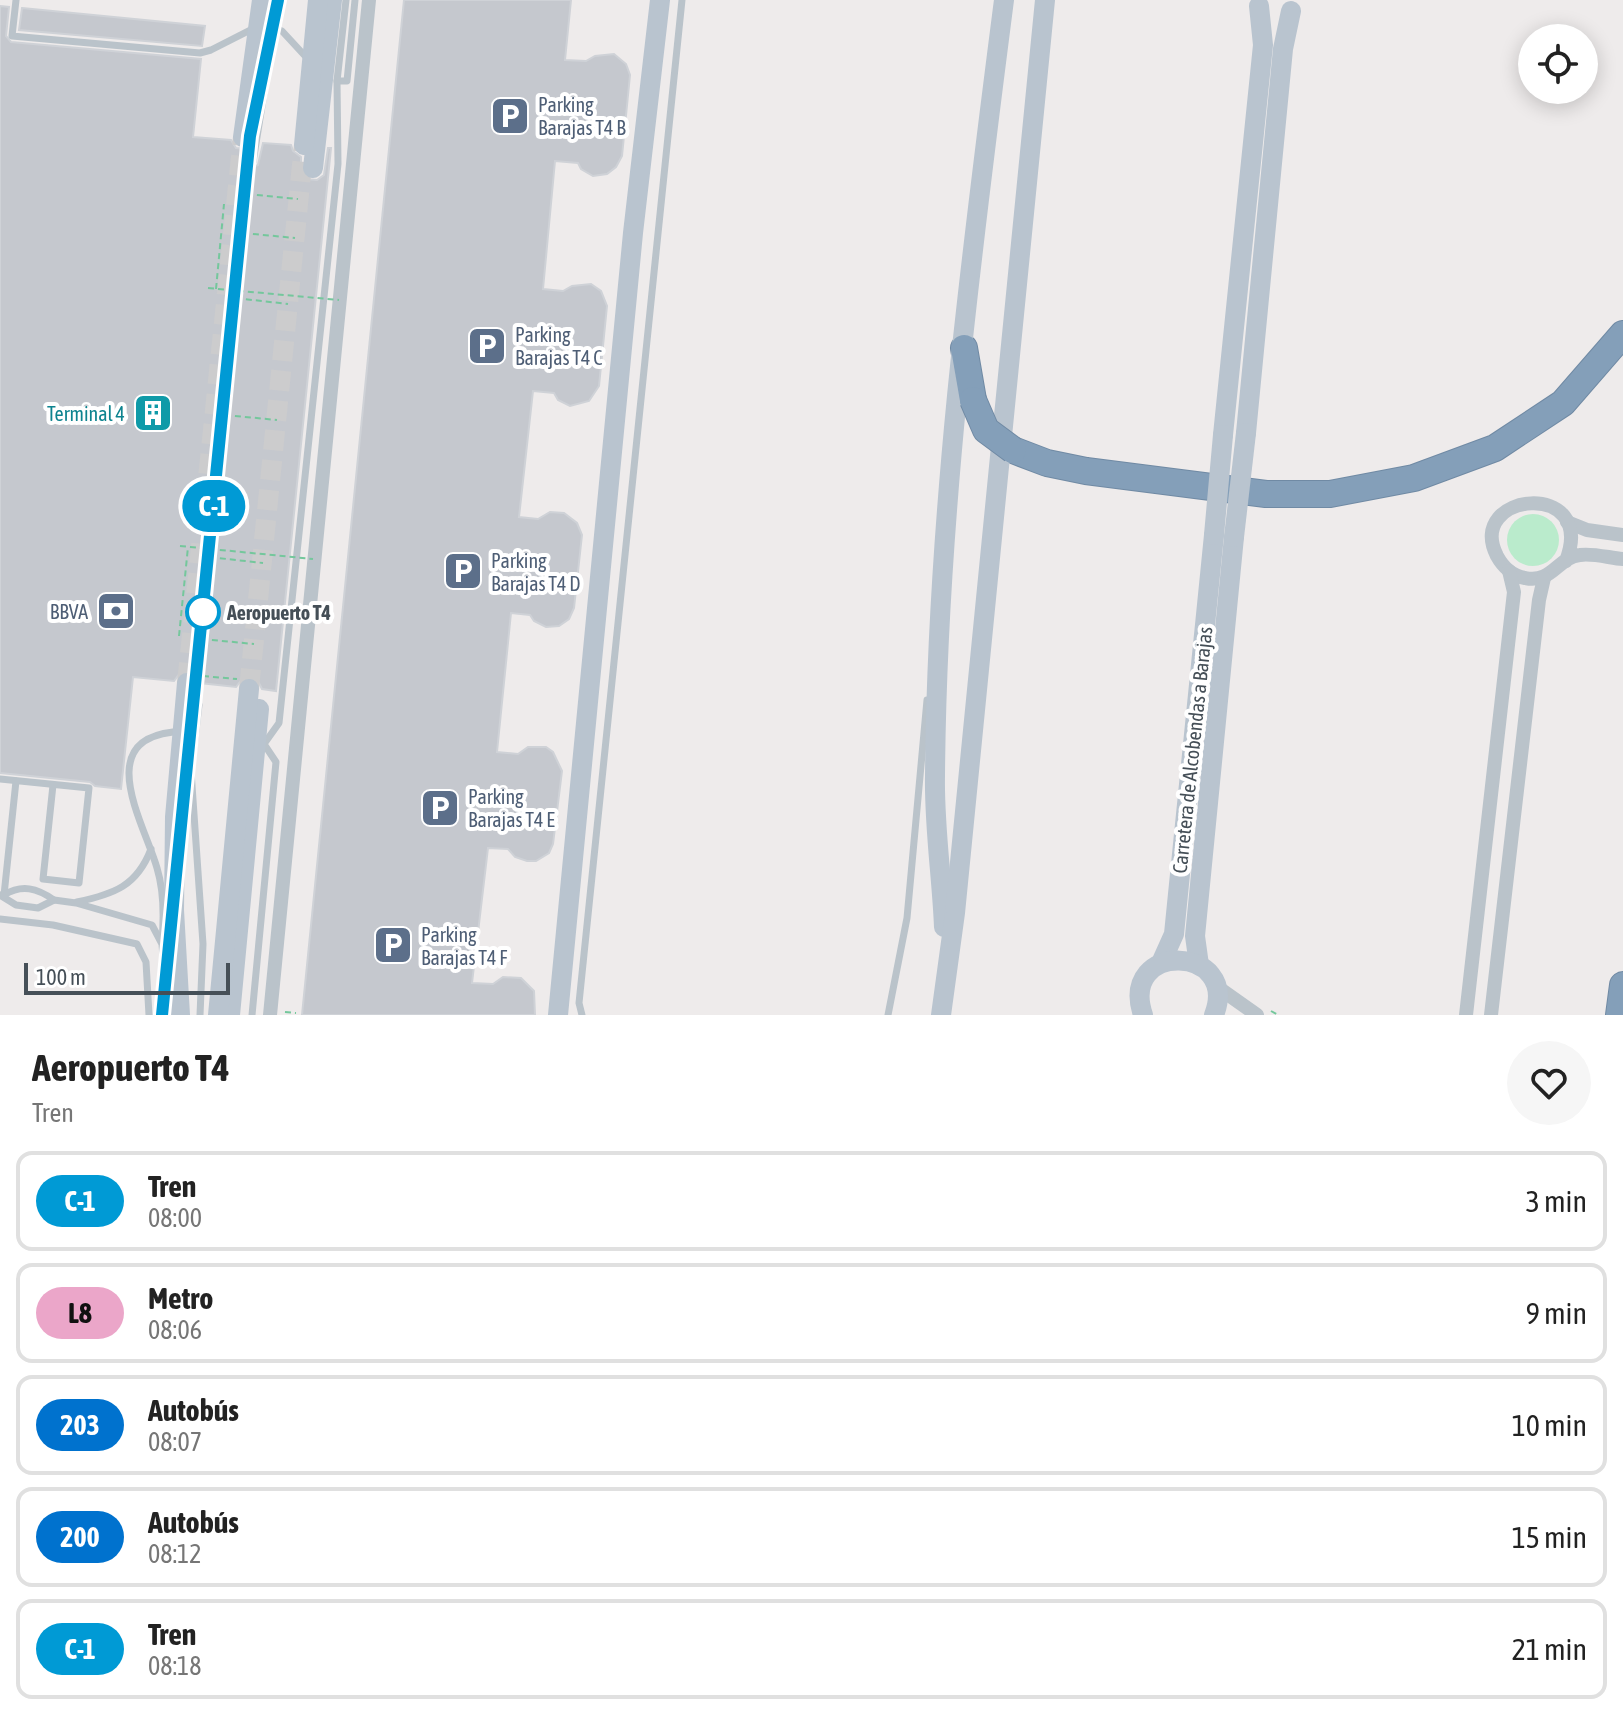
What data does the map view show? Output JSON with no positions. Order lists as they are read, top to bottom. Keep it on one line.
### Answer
{"streets":{"street":["Carretera de Alcobendas a Barajas"]},"places":{"parking":["Parking Barajas T4 B","Parking Barajas T4 C","Parking Barajas T4 D","Parking Barajas T4 E","Parking Barajas T4 F"],"building":["Terminal 4"],"bank":["BBVA"],"other":["Aeropuerto T4"]},"scale_bar":"100 m","page":{"on_map":"C-1","scale":"100 m","heading":["Aeropuerto T4","Tren"],"list":[{"mark":"C-1","name":"Tren","note":"08:00","value":"3 min"},{"mark":"L8","name":"Metro","note":"08:06","value":"9 min"},{"mark":"203","name":"Autobús","note":"08:07","value":"10 min"},{"mark":"200","name":"Autobús","note":"08:12","value":"15 min"},{"mark":"C-1","name":"Tren","note":"08:18","value":"21 min"}]}}
